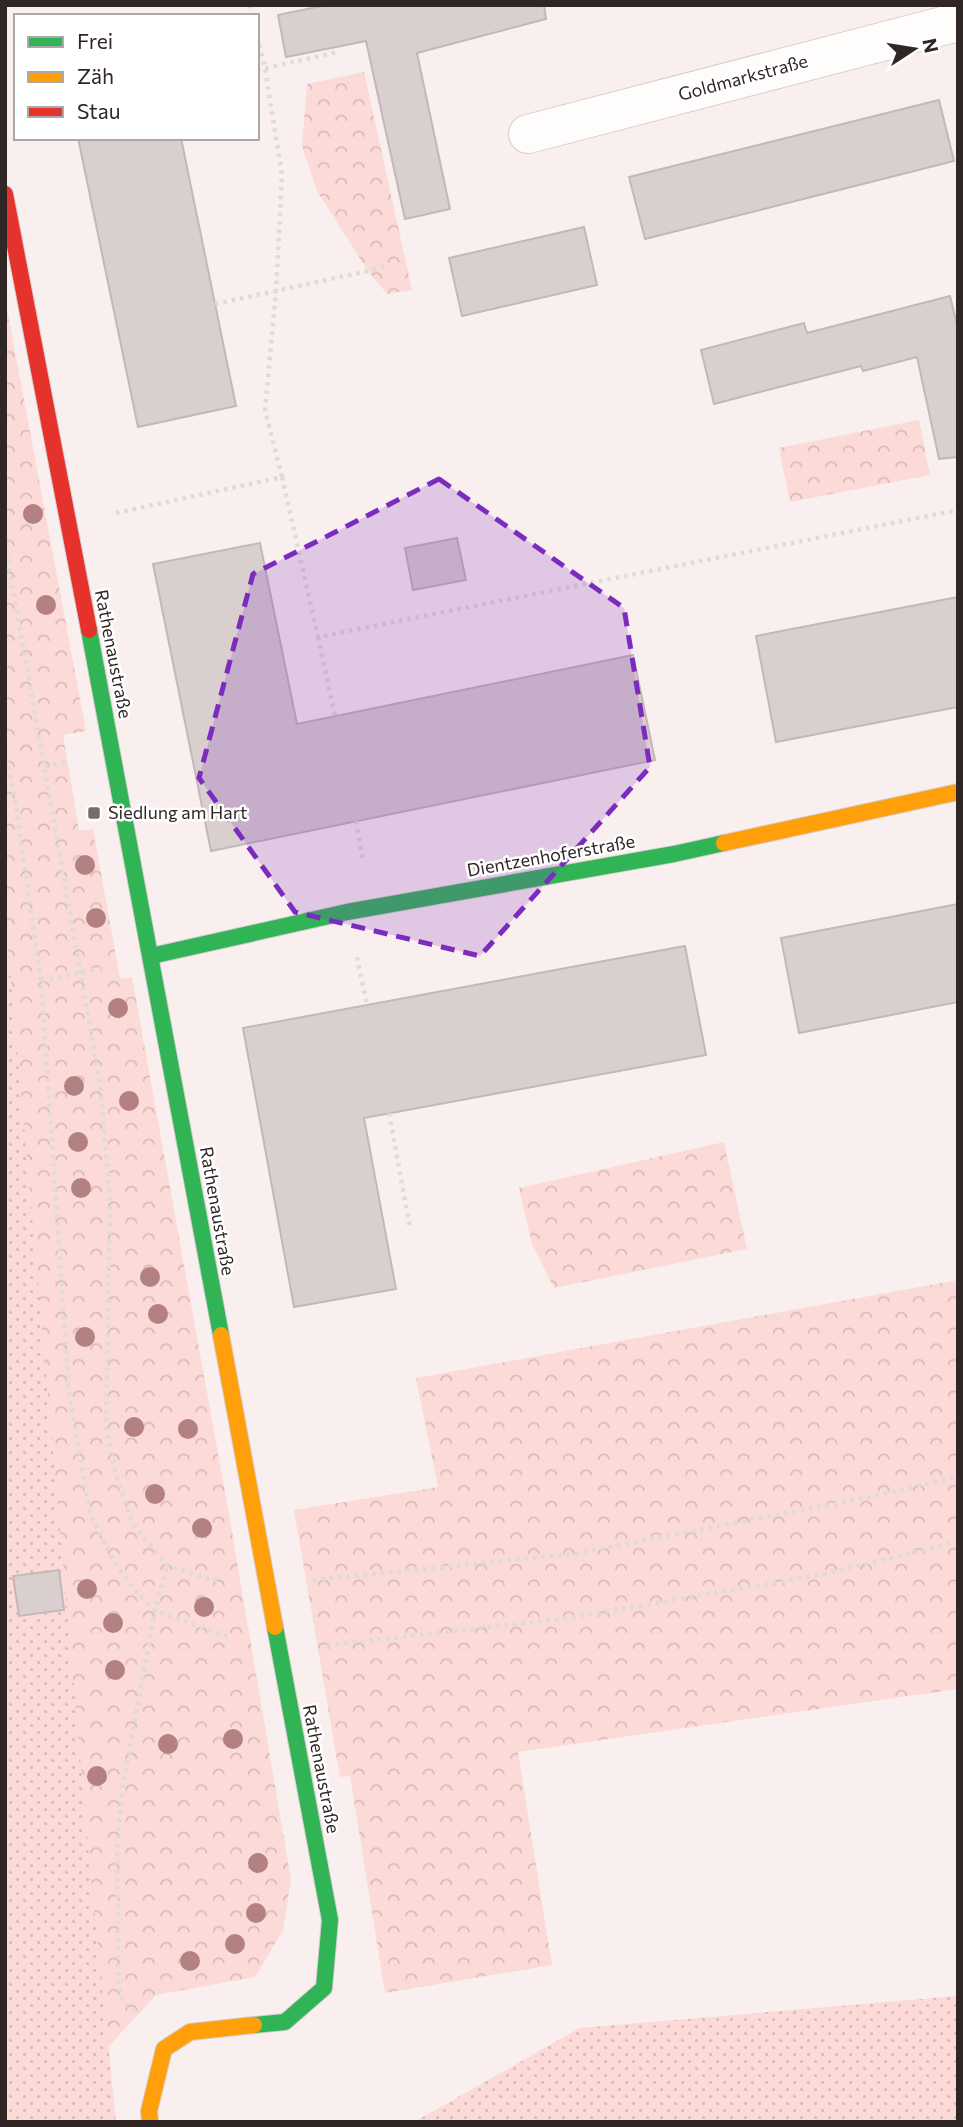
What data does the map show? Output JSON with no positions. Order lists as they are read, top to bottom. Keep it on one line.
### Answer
{"streets":{"street":["Goldmarkstraße","Rathenaustraße","Dientzenhoferstraße"]},"crossings":[["Rathenaustraße","Dientzenhoferstraße"]],"places":{"transit":["Siedlung am Hart"]},"legend":["Frei","Zäh","Stau"],"north":"right"}
